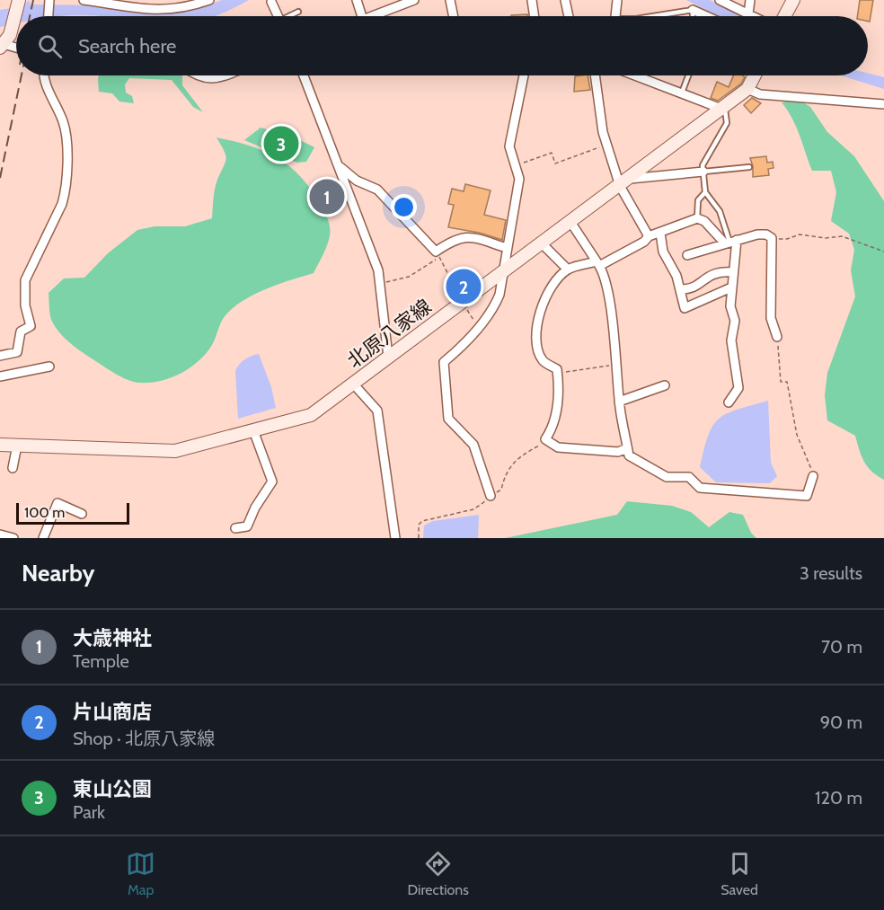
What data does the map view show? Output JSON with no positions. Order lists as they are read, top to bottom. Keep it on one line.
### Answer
{"streets":{"main road":["北原八家線"]},"scale_bar":"100 m","page":{"search":"Search here","pins":["3","1","2"],"scale":"100 m","heading":["Nearby","3 results"],"list":[{"mark":"1","name":"大歳神社","note":"Temple","value":"70 m"},{"mark":"2","name":"片山商店","note":"Shop · 北原八家線","value":"90 m"},{"mark":"3","name":"東山公園","note":"Park","value":"120 m"}],"nav":["Map","Directions","Saved"]}}
